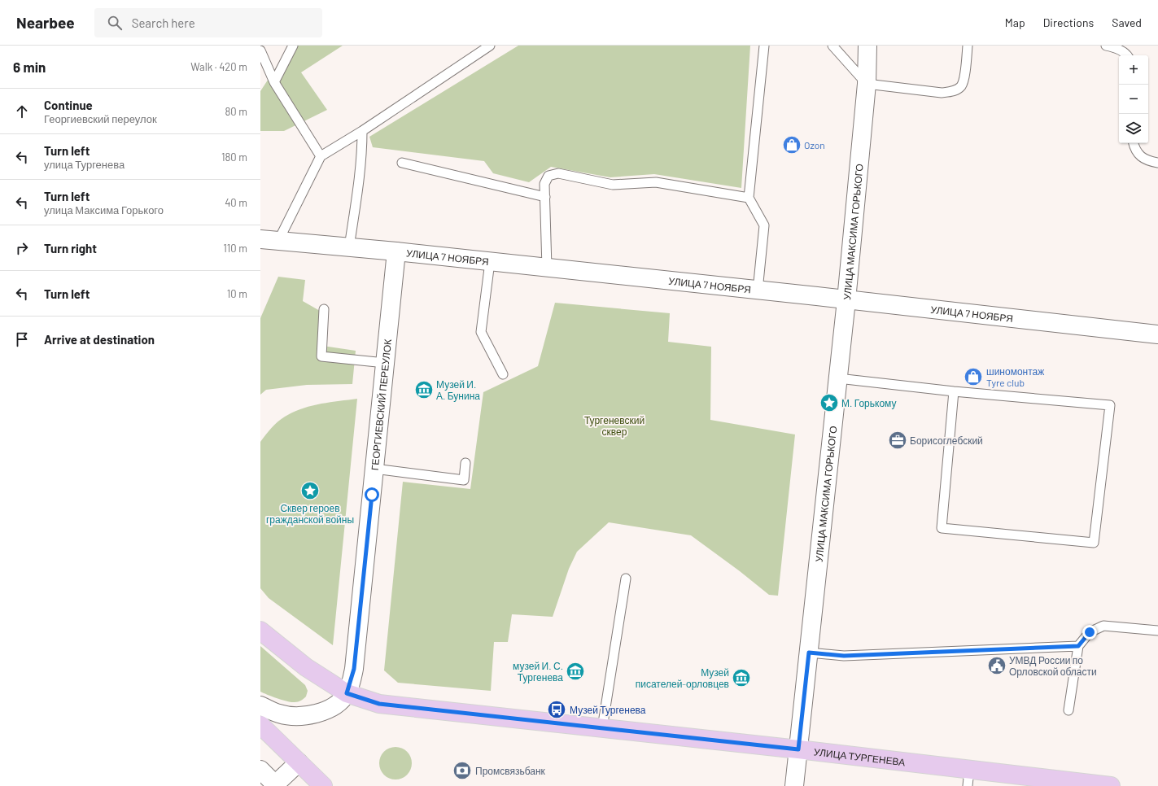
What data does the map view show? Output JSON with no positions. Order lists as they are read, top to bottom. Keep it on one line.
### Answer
{"streets":{"main road":["УЛИЦА ТУРГЕНЕВА"],"street":["УЛИЦА МАКСИМА ГОРЬКОГО","УЛИЦА 7 НОЯБРЯ","ГЕОРГИЕВСКИЙ ПЕРЕУЛОК"]},"crossings":[["УЛИЦА МАКСИМА ГОРЬКОГО","УЛИЦА 7 НОЯБРЯ"],["УЛИЦА МАКСИМА ГОРЬКОГО","УЛИЦА ТУРГЕНЕВА"],["УЛИЦА 7 НОЯБРЯ","ГЕОРГИЕВСКИЙ ПЕРЕУЛОК"],["ГЕОРГИЕВСКИЙ ПЕРЕУЛОК","УЛИЦА ТУРГЕНЕВА"]],"parks":["Тургеневский сквер"],"places":{"shop":["Ozon","шиномонтаж Tyre club"],"museum":["Музей И. А. Бунина","музей И. С. Тургенева","Музей писателей-орловцев"],"place":["М. Горькому","Сквер героев гражданской войны"],"office":["Борисоглебский"],"public building":["УМВД России по Орловской области"],"bus stop":["Музей Тургенева"],"bank":["Промсвязьбанк"]},"page":{"header":"Nearbee","search":"Search here","nav":["Map","Directions","Saved"],"heading":["6 min","Walk · 420 m"],"map_buttons":["+","−"],"list":[["Continue","Георгиевский переулок","80 m"],["Turn left","улица Тургенева","180 m"],["Turn left","улица Максима Горького","40 m"],["Turn right","110 m"],["Turn left","10 m"],"Arrive at destination"]}}
